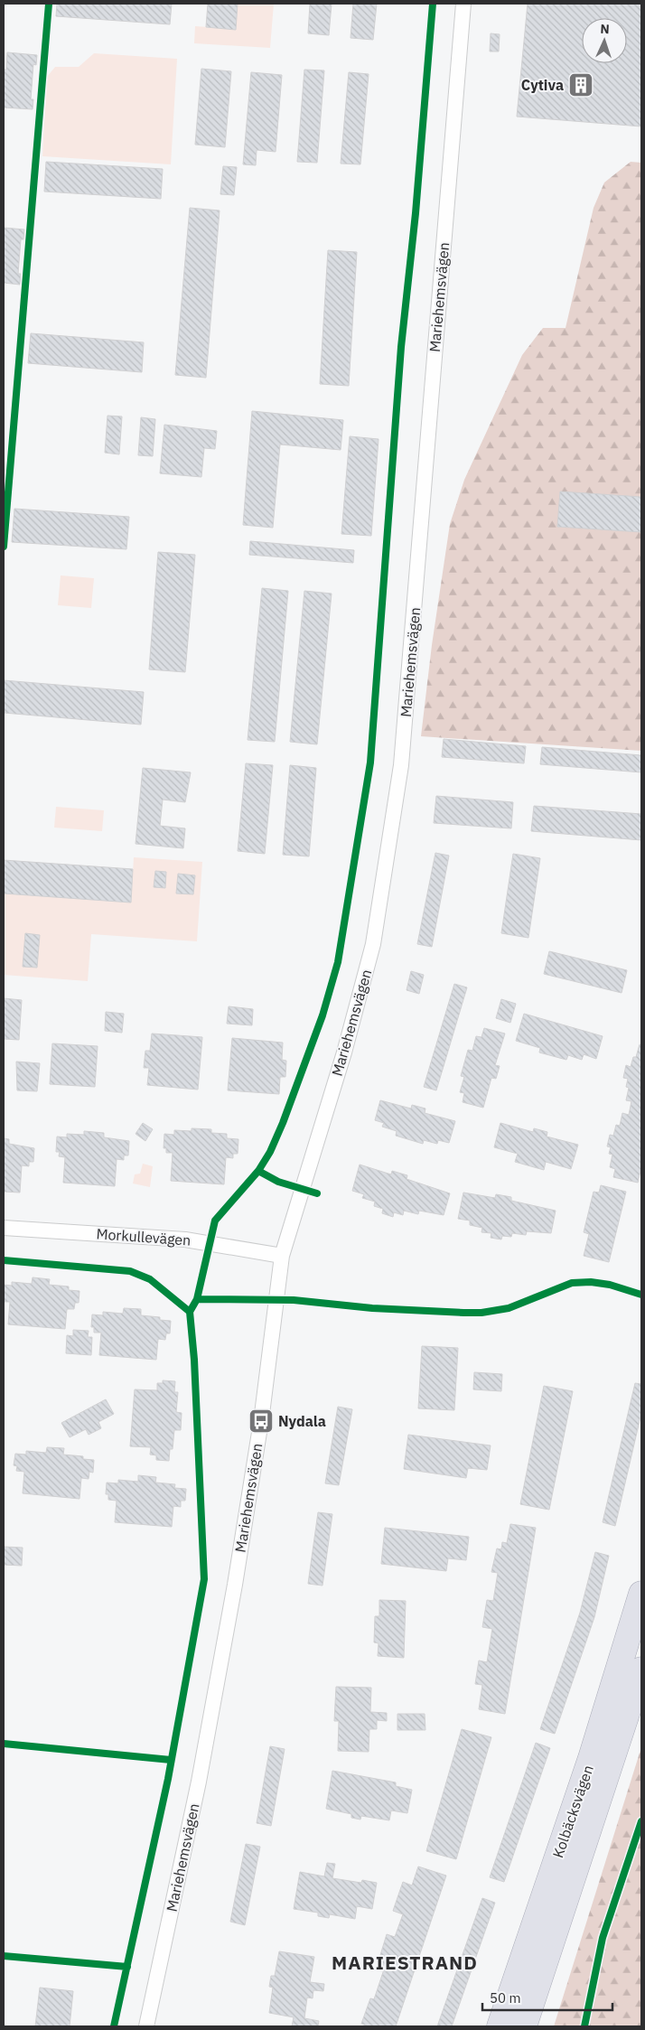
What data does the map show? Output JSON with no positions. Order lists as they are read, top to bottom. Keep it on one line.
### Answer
{"streets":{"highway":["Kolbäcksvägen"],"street":["Mariehemsvägen","Morkullevägen"]},"crossings":[["Mariehemsvägen","Morkullevägen"]],"districts":["MARIESTRAND"],"places":{"building":["Cytiva"],"bus stop":["Nydala"]},"scale_bar":"50 m","north":"top"}
